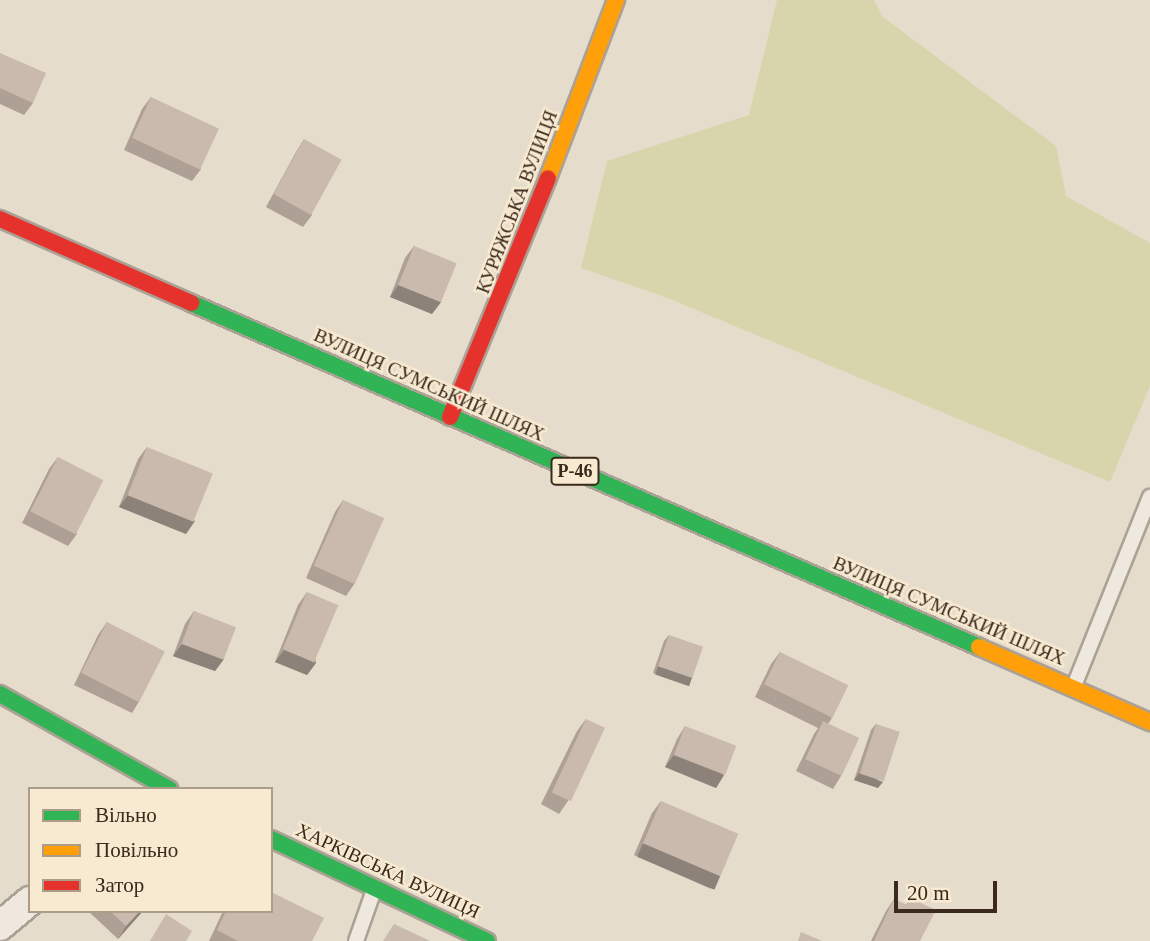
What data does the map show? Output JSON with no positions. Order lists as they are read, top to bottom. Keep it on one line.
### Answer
{"streets":{"main road":["КУРЯЖСЬКА ВУЛИЦЯ","ВУЛИЦЯ СУМСЬКИЙ ШЛЯХ","Р-46","ХАРКІВСЬКА ВУЛИЦЯ"]},"crossings":[["КУРЯЖСЬКА ВУЛИЦЯ","ВУЛИЦЯ СУМСЬКИЙ ШЛЯХ"]],"legend":["Вільно","Повільно","Затор"],"scale_bar":"20 m"}
